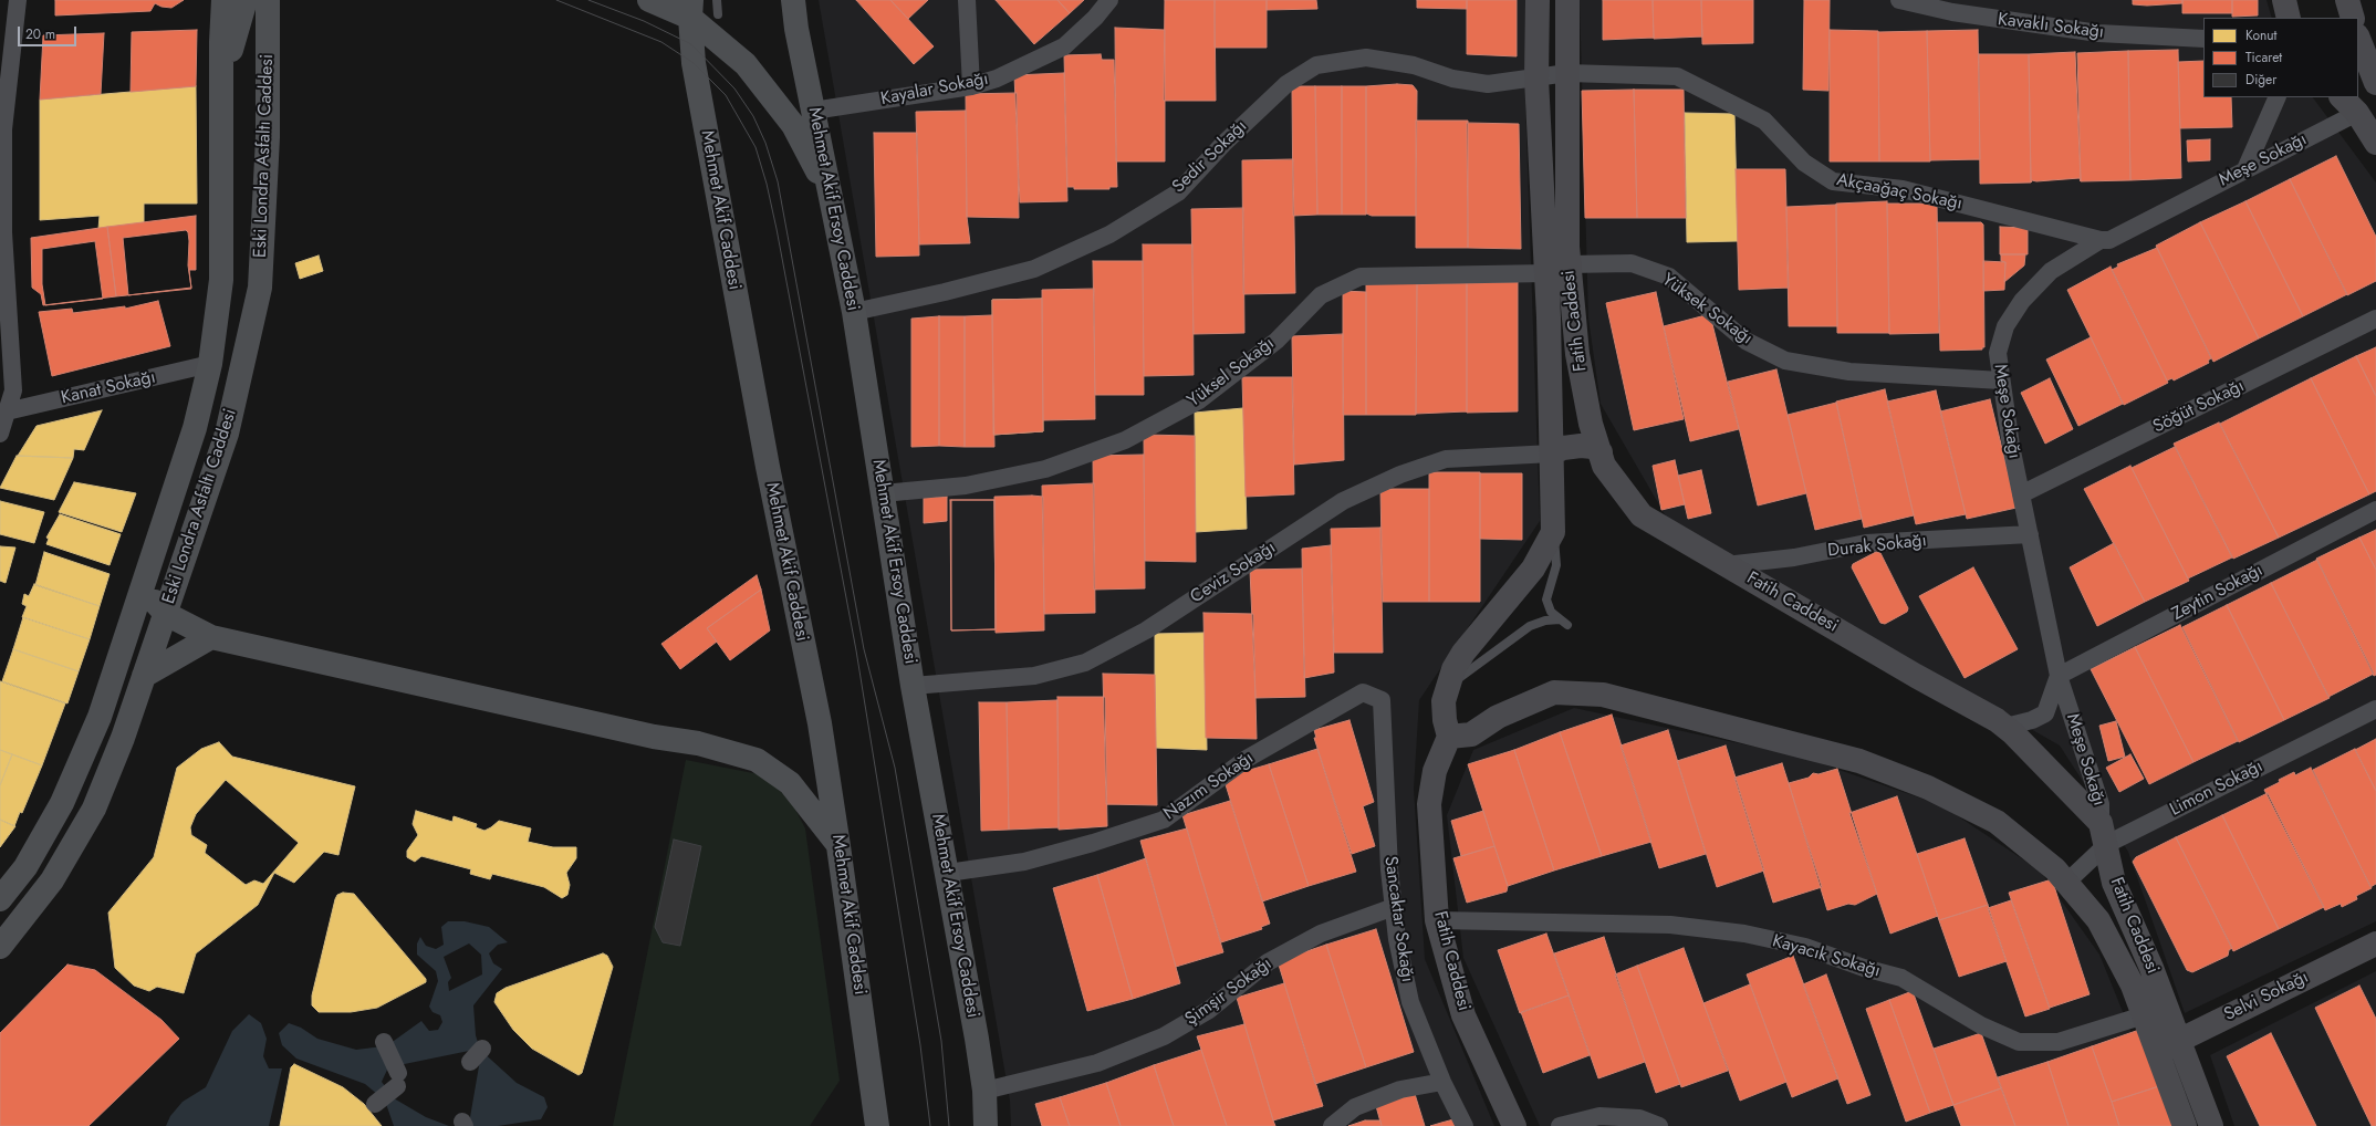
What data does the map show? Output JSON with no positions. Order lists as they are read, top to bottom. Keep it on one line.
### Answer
{"streets":{"main road":["Eski Londra Asfaltı Caddesi","Mehmet Akif Ersoy Caddesi","Mehmet Akif Caddesi","Fatih Caddesi","Selvi Sokağı"],"street":["Kavaklı Sokağı","Kayalar Sokağı","Sedir Sokağı","Meşe Sokağı","Akçaağaç Sokağı","Yüksek Sokağı","Yüksel Sokağı","Kanat Sokağı","Söğüt Sokağı","Durak Sokağı","Ceviz Sokağı","Zeytin Sokağı","Nazım Sokağı","Limon Sokağı","Sancaktar Sokağı","Kayacık Sokağı","Şimşir Sokağı"]},"crossings":[["Kayalar Sokağı","Mehmet Akif Ersoy Caddesi"],["Eski Londra Asfaltı Caddesi","Kanat Sokağı"],["Sedir Sokağı","Akçaağaç Sokağı"],["Sedir Sokağı","Mehmet Akif Ersoy Caddesi"],["Sedir Sokağı","Fatih Caddesi"],["Meşe Sokağı","Akçaağaç Sokağı"],["Meşe Sokağı","Yüksek Sokağı"],["Meşe Sokağı","Fatih Caddesi"],["Meşe Sokağı","Söğüt Sokağı"],["Meşe Sokağı","Durak Sokağı"],["Meşe Sokağı","Zeytin Sokağı"],["Meşe Sokağı","Limon Sokağı"],["Akçaağaç Sokağı","Fatih Caddesi"],["Mehmet Akif Ersoy Caddesi","Yüksel Sokağı"],["Mehmet Akif Ersoy Caddesi","Ceviz Sokağı"],["Mehmet Akif Ersoy Caddesi","Nazım Sokağı"],["Mehmet Akif Ersoy Caddesi","Şimşir Sokağı"],["Yüksek Sokağı","Fatih Caddesi"],["Fatih Caddesi","Yüksel Sokağı"],["Fatih Caddesi","Durak Sokağı"],["Fatih Caddesi","Ceviz Sokağı"],["Fatih Caddesi","Limon Sokağı"],["Fatih Caddesi","Kayacık Sokağı"],["Fatih Caddesi","Selvi Sokağı"],["Nazım Sokağı","Sancaktar Sokağı"],["Sancaktar Sokağı","Şimşir Sokağı"]],"legend":["Konut","Ticaret","Diğer"],"scale_bar":"20 m"}
